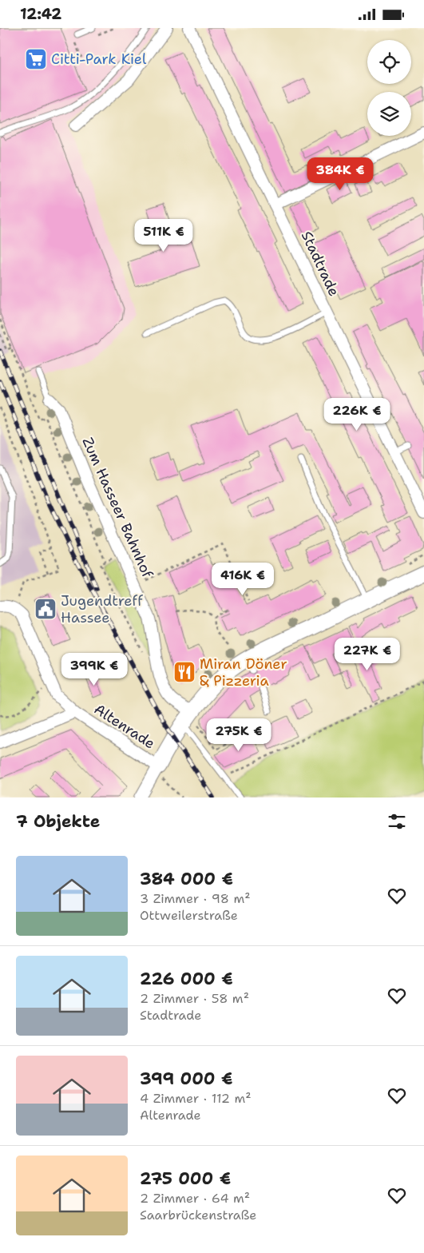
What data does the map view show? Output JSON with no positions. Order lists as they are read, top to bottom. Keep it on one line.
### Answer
{"streets":{"street":["Stadtrade","Zum Hasseer Bahnhof","Altenrade"]},"places":{"supermarket":["Citti-Park Kiel"],"public building":["Jugendtreff Hassee"],"restaurant":["Miran Döner & Pizzeria"]},"page":{"status":"12:42","price":["384K €","511K €","226K €","416K €","227K €","399K €","275K €"],"heading":"7 Objekte","list":[{"name":"384 000 €","note":"3 Zimmer · 98 m² · Ottweilerstraße"},{"name":"226 000 €","note":"2 Zimmer · 58 m² · Stadtrade"},{"name":"399 000 €","note":"4 Zimmer · 112 m² · Altenrade"},{"name":"275 000 €","note":"2 Zimmer · 64 m² · Saarbrückenstraße"}]}}
